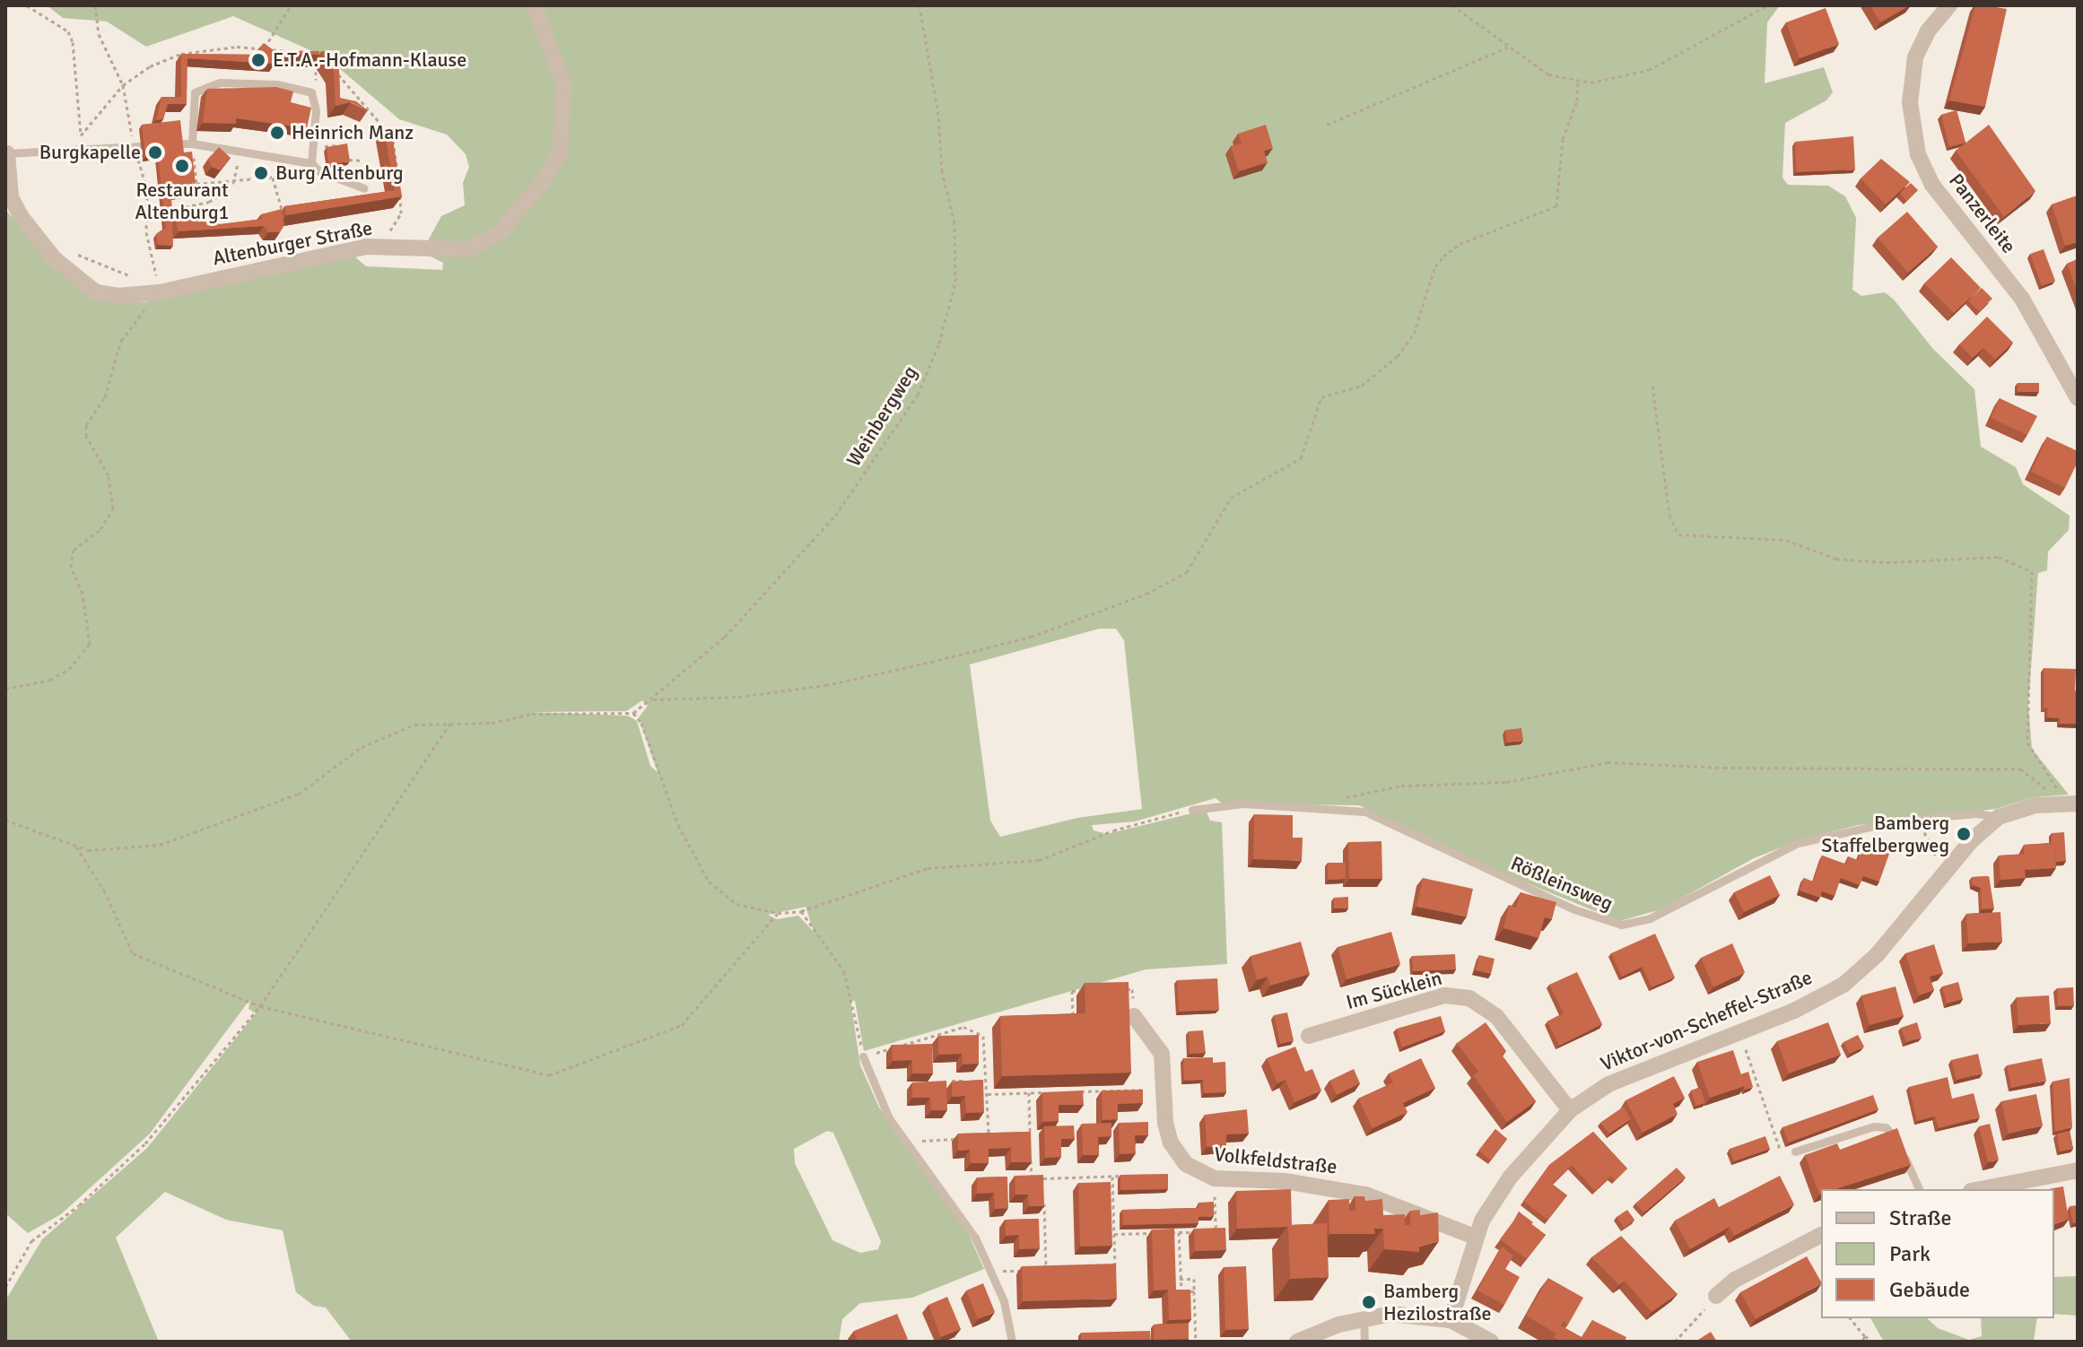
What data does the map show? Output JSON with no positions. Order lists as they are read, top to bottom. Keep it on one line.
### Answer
{"streets":{"street":["Panzerleite","Altenburger Straße","Im Sücklein","Viktor-von-Scheffel-Straße","Volkfeldstraße"],"lane":["Rößleinsweg"],"path":["Weinbergweg"]},"crossings":[["Rößleinsweg","Viktor-von-Scheffel-Straße"],["Im Sücklein","Viktor-von-Scheffel-Straße"],["Viktor-von-Scheffel-Straße","Volkfeldstraße"]],"places":["E.T.A.-Hofmann-Klause","Heinrich Manz","Burgkapelle","Restaurant Altenburg1","Burg Altenburg","Bamberg Staffelbergweg","Bamberg Hezilostraße"],"legend":["Straße","Park","Gebäude"]}
